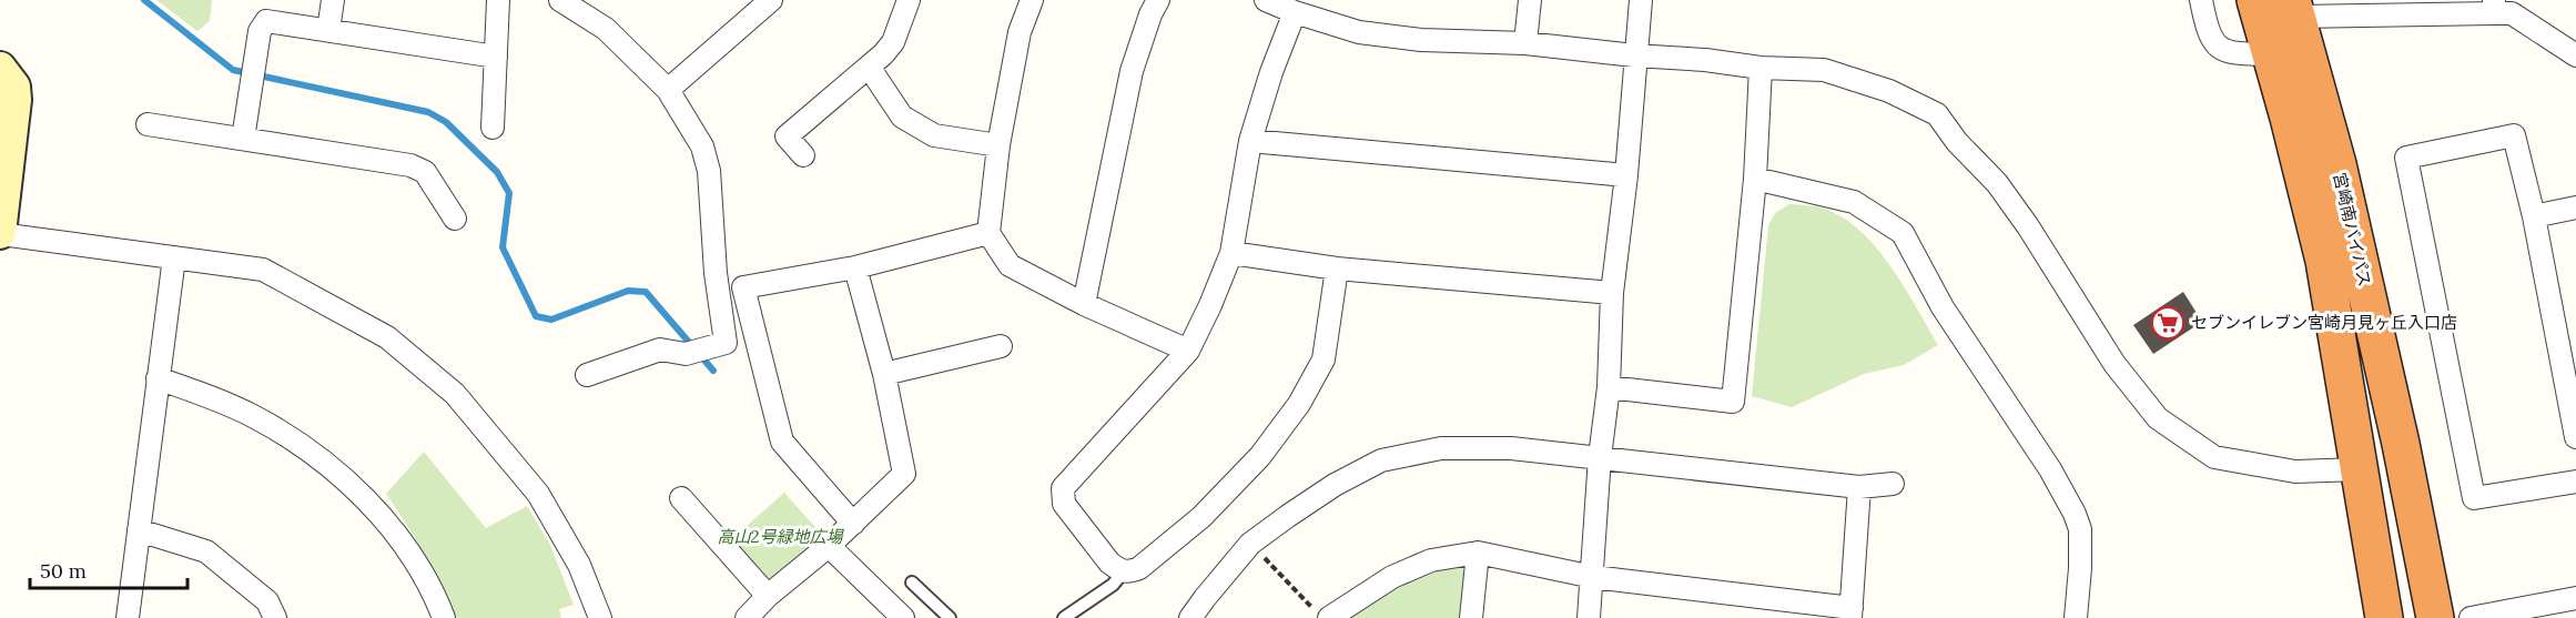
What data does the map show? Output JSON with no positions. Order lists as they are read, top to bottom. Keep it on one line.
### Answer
{"streets":{"highway":["宮崎南バイパス"]},"parks":["高山2号緑地広場"],"places":{"supermarket":["セブンイレブン宮崎月見ヶ丘入口店"]},"scale_bar":"50 m"}
